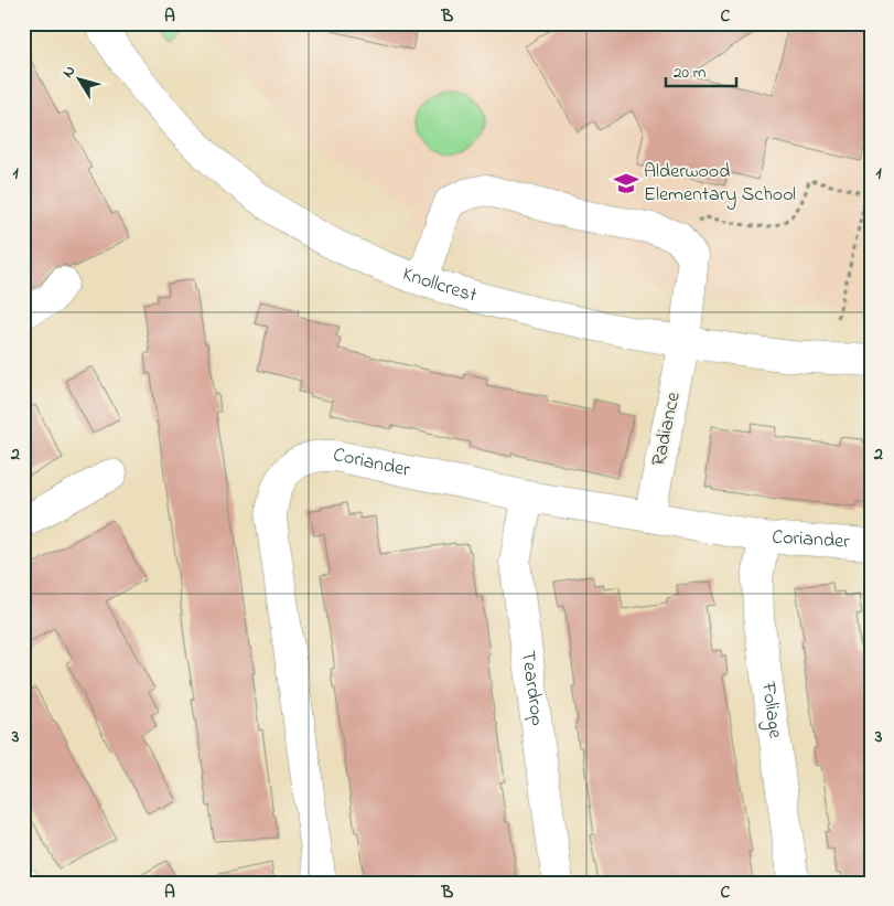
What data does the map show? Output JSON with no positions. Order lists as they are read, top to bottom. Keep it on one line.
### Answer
{"streets":{"street":["Knollcrest","Radiance","Coriander","Teardrop","Foliage"]},"crossings":[["Knollcrest","Radiance"],["Radiance","Coriander"],["Coriander","Teardrop"],["Coriander","Foliage"]],"places":{"school or university":["Alderwood Elementary School"]},"scale_bar":"20 m","north":"top left","grid":{"columns":["A","B","C"],"rows":["1","2","3"]}}
